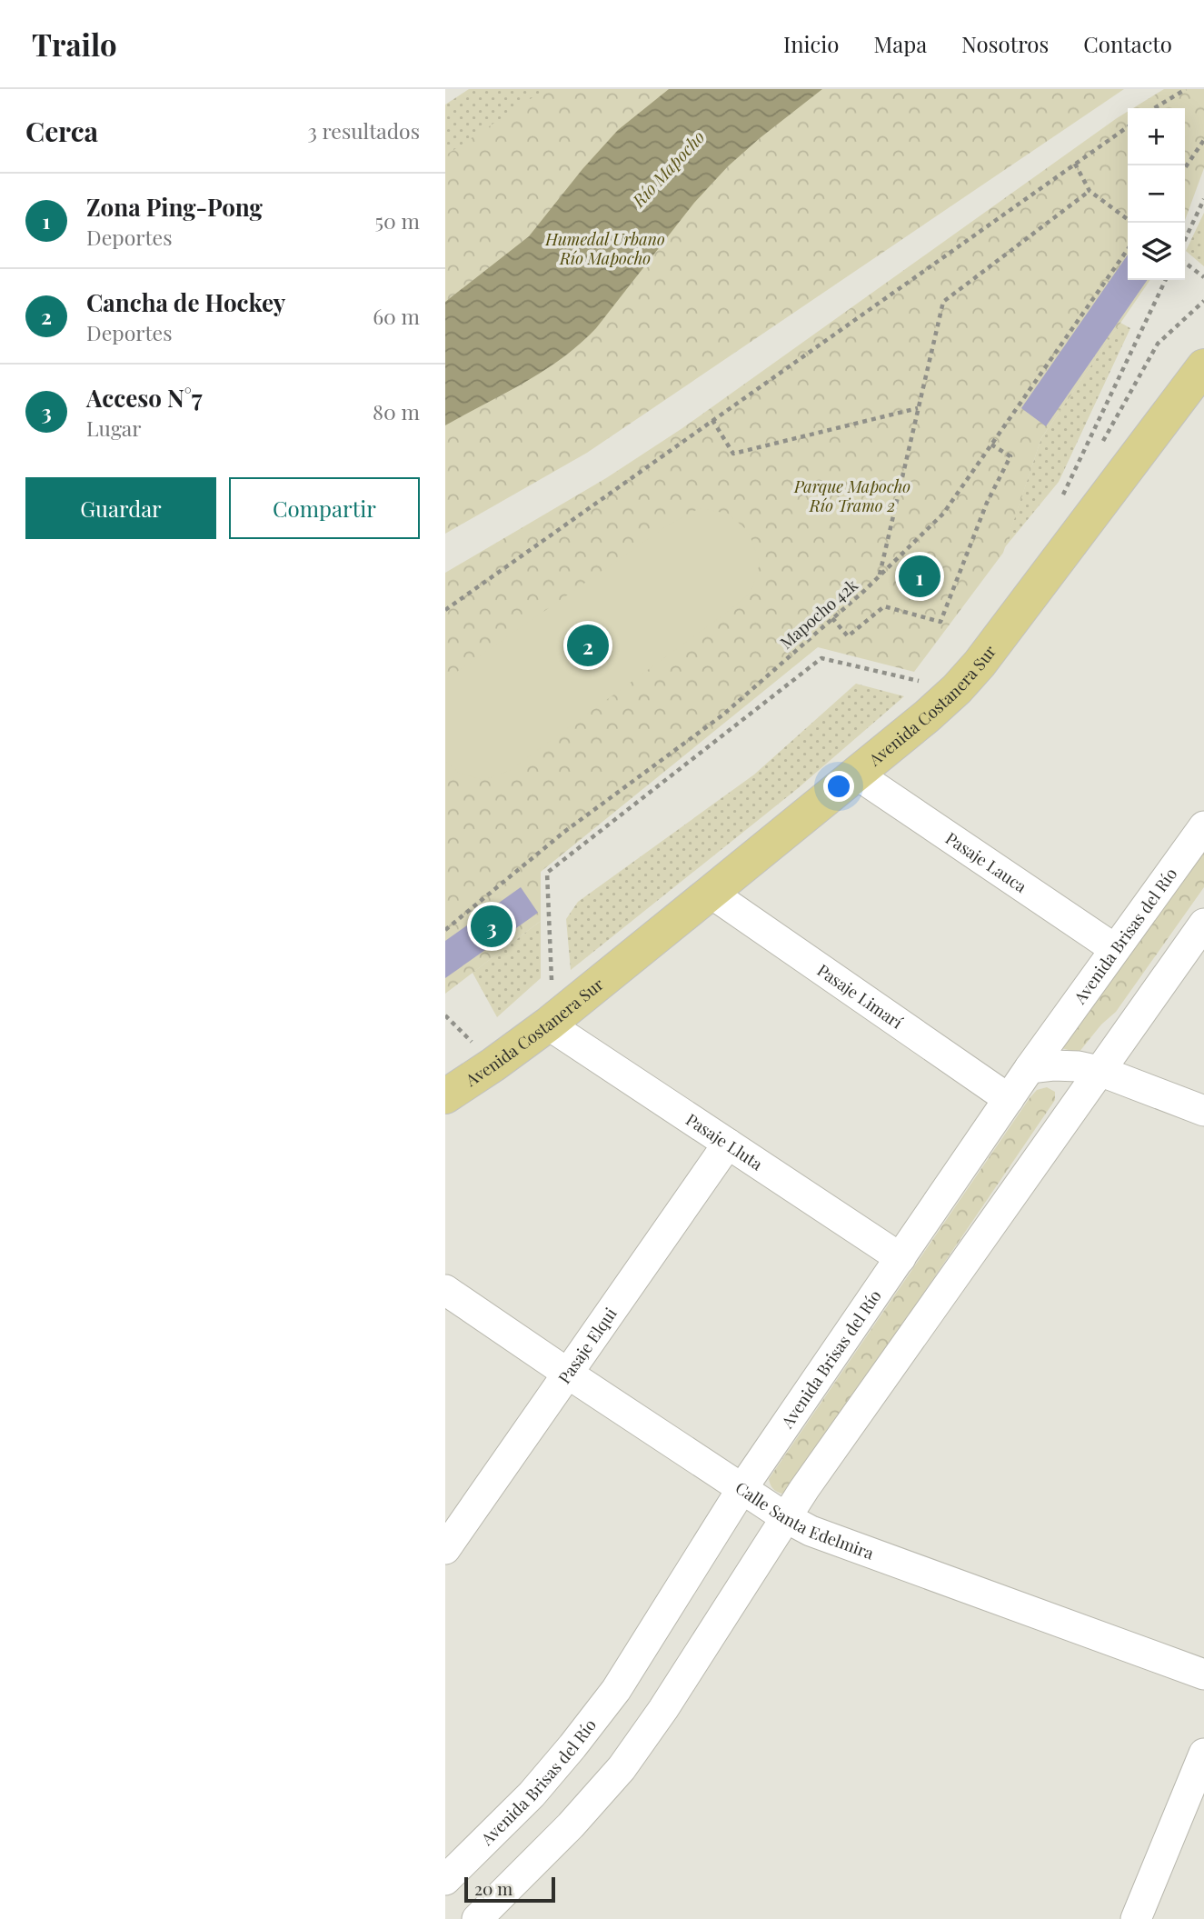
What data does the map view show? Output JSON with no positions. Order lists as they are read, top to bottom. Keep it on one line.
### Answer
{"streets":{"main road":["Avenida Costanera Sur"],"street":["Pasaje Lauca","Avenida Brisas del Río","Pasaje Limarí","Pasaje Lluta","Pasaje Elqui","Calle Santa Edelmira"],"path":["Mapocho 42k"]},"crossings":[["Avenida Costanera Sur","Pasaje Lauca"],["Avenida Costanera Sur","Pasaje Limarí"],["Avenida Costanera Sur","Pasaje Lluta"],["Pasaje Lauca","Avenida Brisas del Río"],["Avenida Brisas del Río","Pasaje Limarí"],["Avenida Brisas del Río","Pasaje Lluta"],["Avenida Brisas del Río","Calle Santa Edelmira"],["Pasaje Lluta","Pasaje Elqui"],["Pasaje Elqui","Calle Santa Edelmira"]],"water":["Río Mapocho"],"parks":["Humedal Urbano Río Mapocho","Parque Mapocho Río Tramo 2"],"scale_bar":"20 m","page":{"header":"Trailo","nav":["Inicio","Mapa","Nosotros","Contacto"],"heading":["Cerca","3 resultados"],"map_buttons":["+","−"],"list":[{"mark":"1","name":"Zona Ping-Pong","note":"Deportes","value":"50 m"},{"mark":"2","name":"Cancha de Hockey","note":"Deportes","value":"60 m"},{"mark":"3","name":"Acceso N°7","note":"Lugar","value":"80 m"}],"buttons":["Guardar","Compartir"],"pins":["1","2","3"],"scale":"20 m"}}
